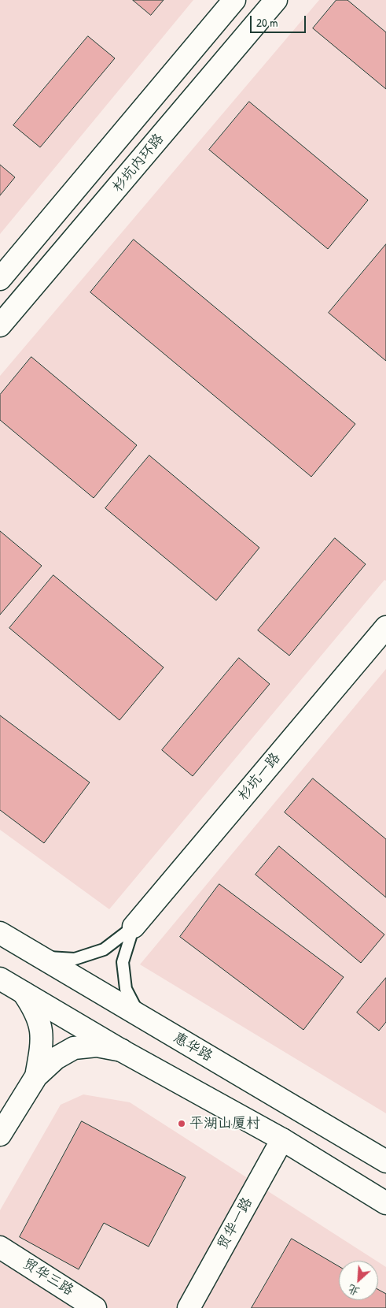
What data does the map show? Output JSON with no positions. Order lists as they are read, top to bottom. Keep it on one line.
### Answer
{"streets":{"street":["杉坑内环路","杉坑一路","惠华路","贸华一路","贸华三路"]},"places":["平湖山厦村"],"scale_bar":"20 m","north":"bottom left"}
